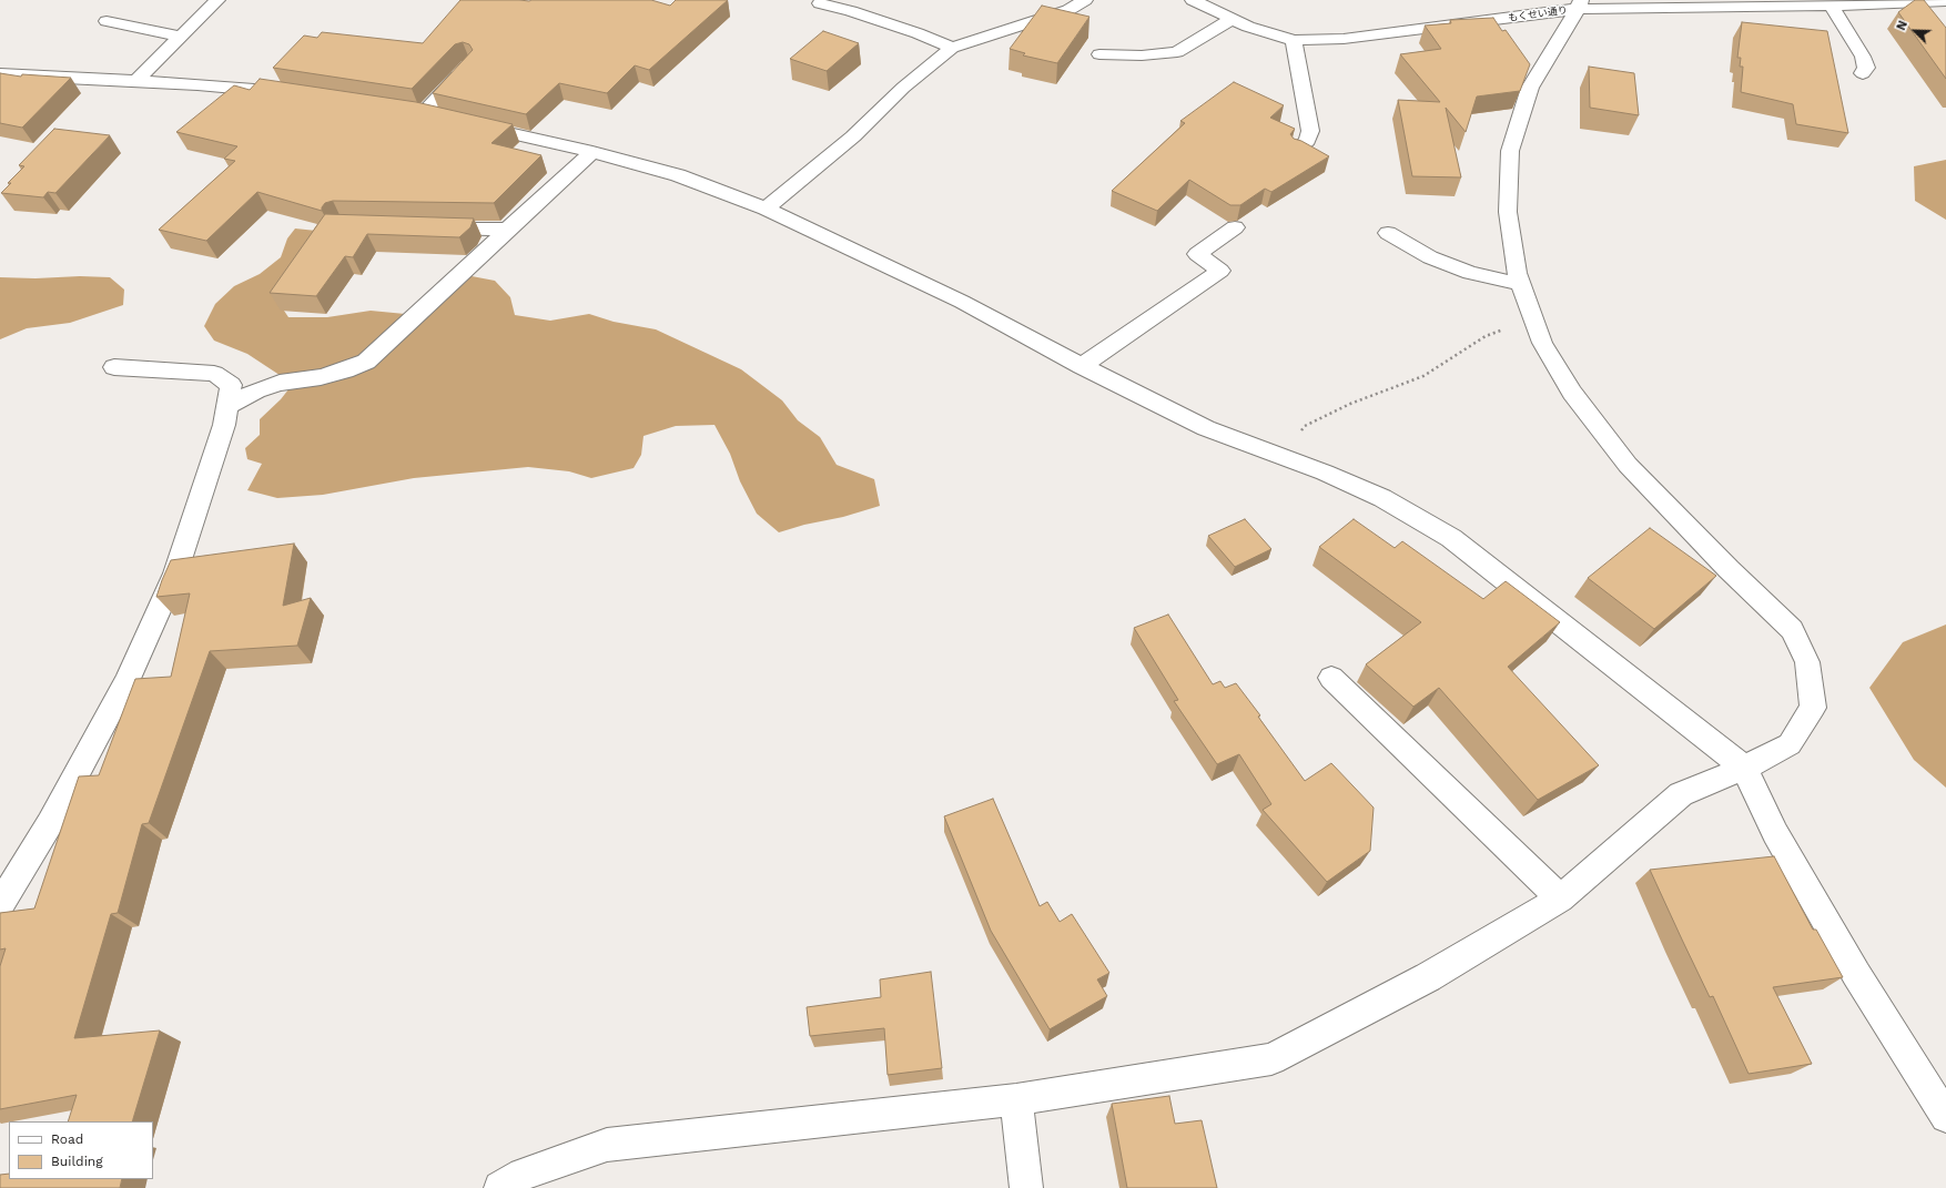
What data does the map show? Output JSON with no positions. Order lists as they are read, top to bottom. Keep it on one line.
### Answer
{"streets":{"street":["もくせい通り"]},"legend":["Road","Building"],"north":"top left"}
